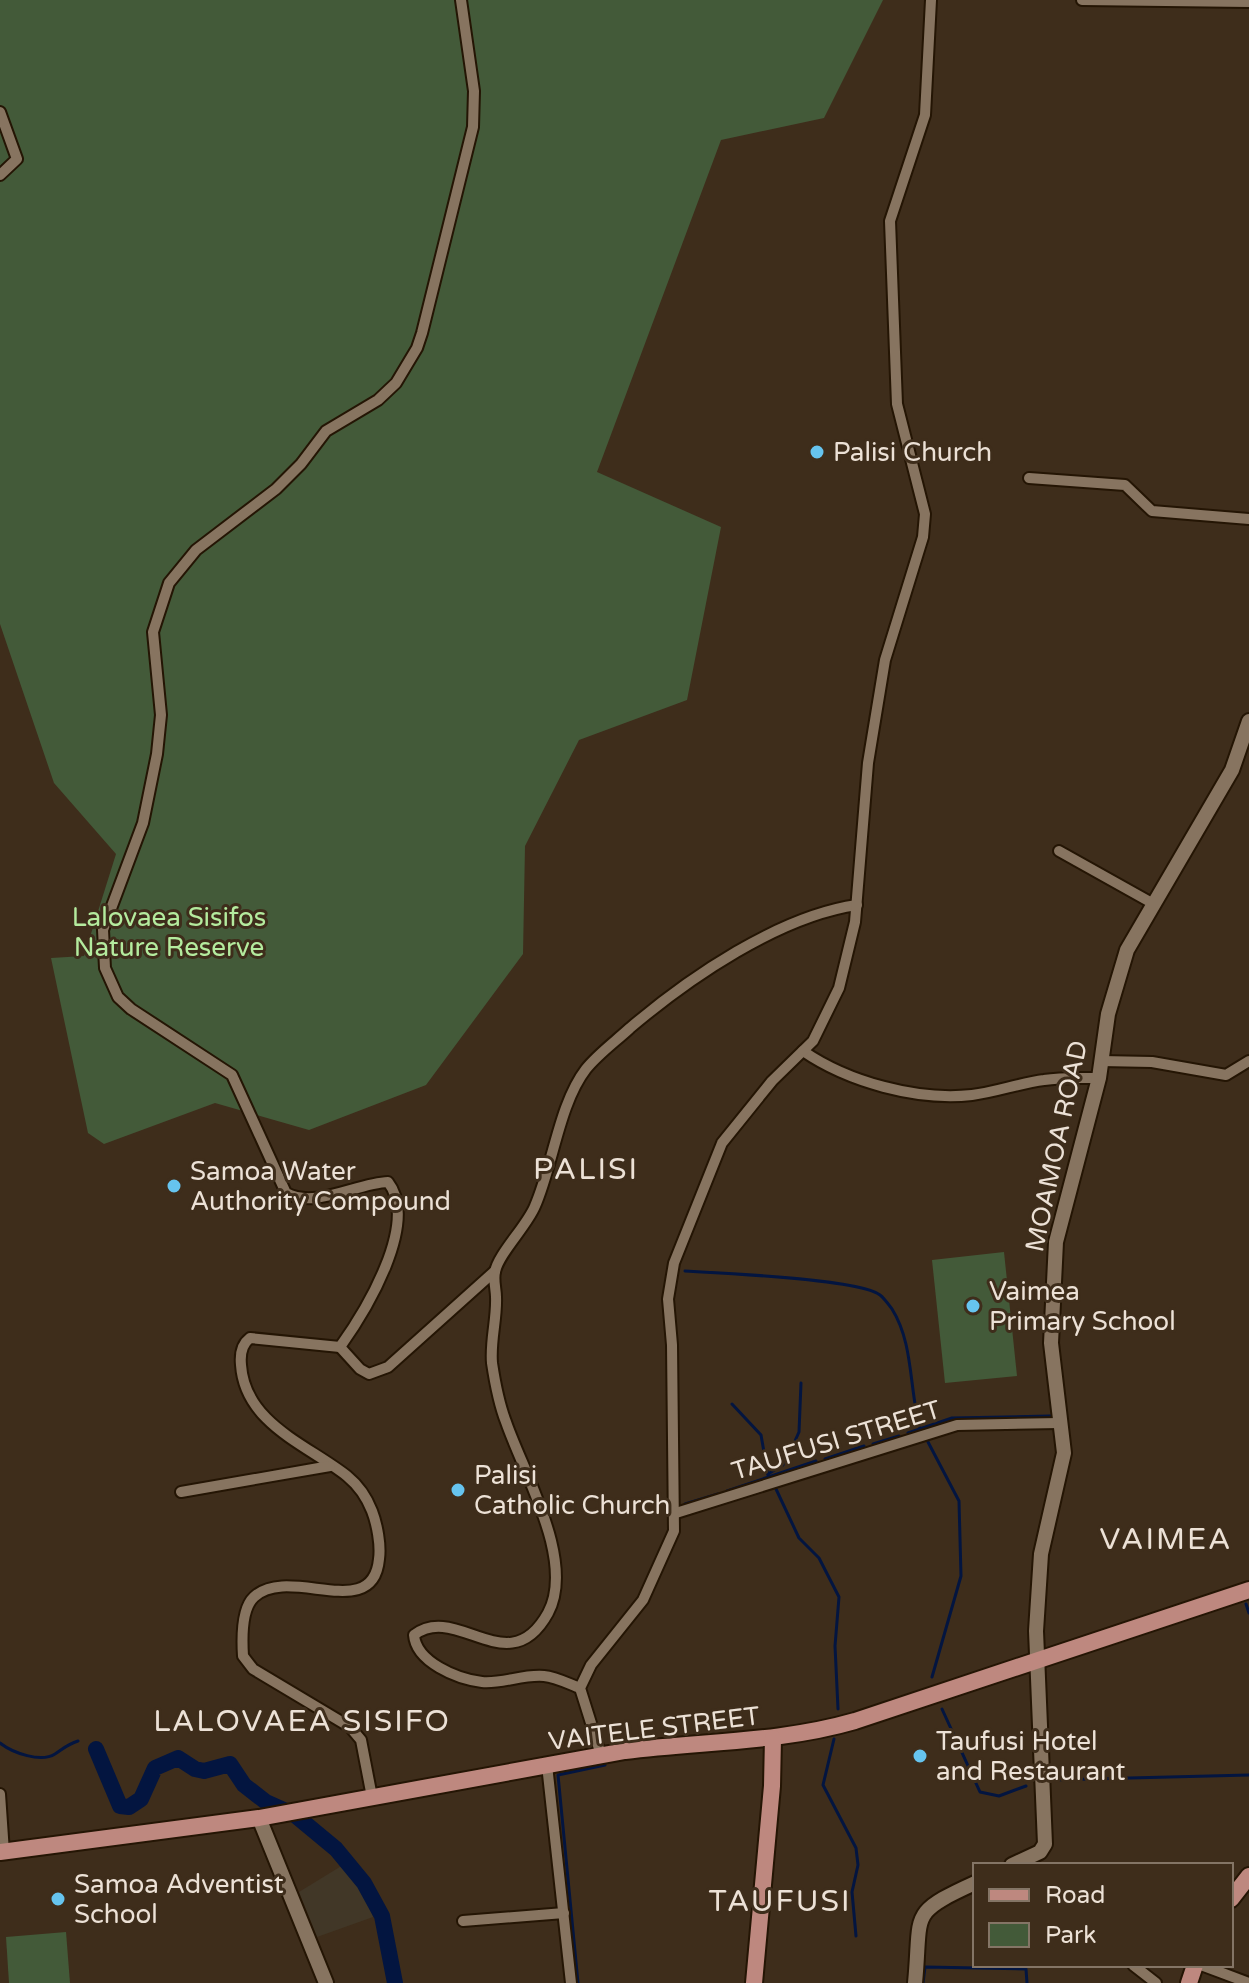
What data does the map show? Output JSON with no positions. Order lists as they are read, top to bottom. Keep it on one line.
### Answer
{"streets":{"main road":["VAITELE STREET"],"street":["MOAMOA ROAD","TAUFUSI STREET"]},"crossings":[["MOAMOA ROAD","TAUFUSI STREET"],["MOAMOA ROAD","VAITELE STREET"]],"districts":["PALISI","VAIMEA","LALOVAEA SISIFO","TAUFUSI"],"parks":["Lalovaea Sisifos Nature Reserve"],"places":["Palisi Church","Samoa Water Authority Compound","Vaimea Primary School","Palisi Catholic Church","Taufusi Hotel and Restaurant","Samoa Adventist School"],"legend":["Road","Park"]}
